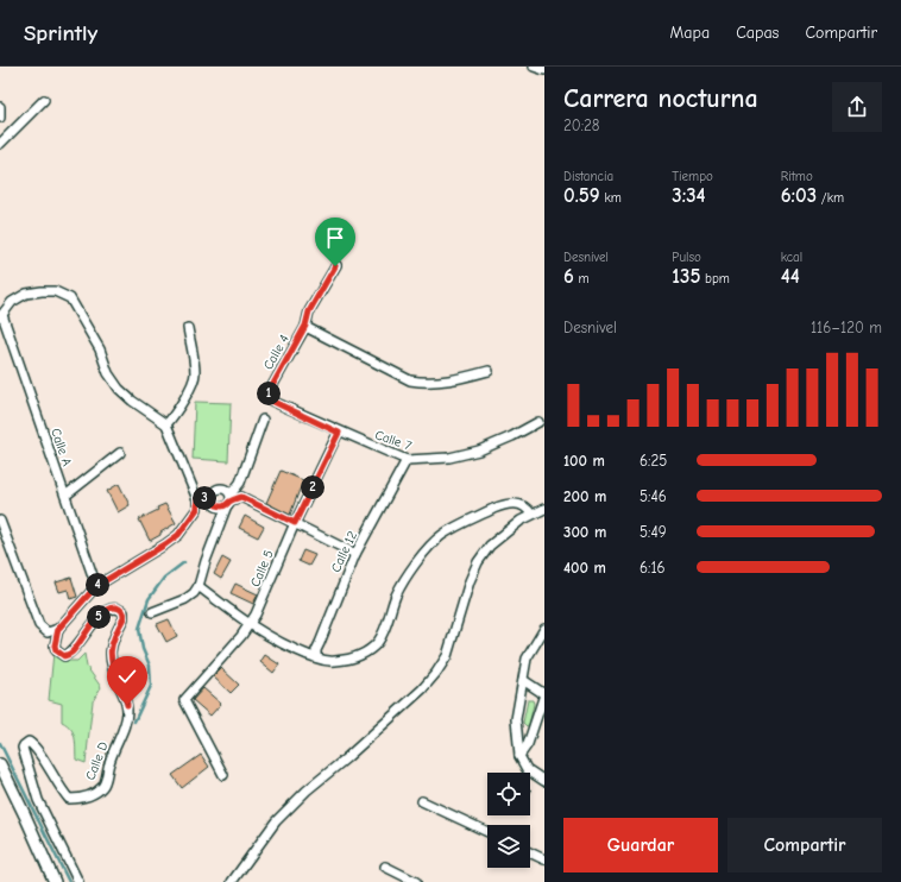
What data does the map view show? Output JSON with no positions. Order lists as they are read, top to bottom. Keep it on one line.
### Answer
{"streets":{"street":["Calle 4","Calle 7","Calle A","Calle 12","Calle 5","Calle D"]},"crossings":[["Calle 4","Calle 7"],["Calle 7","Calle 12"],["Calle 7","Calle 5"]],"page":{"header":"Sprintly","nav":["Mapa","Capas","Compartir"],"heading":["Carrera nocturna","20:28"],"stats":[["Distancia","0.59 km"],["Tiempo","3:34"],["Ritmo","6:03 /km"],["Desnivel","6 m"],["Pulso","135 bpm"],["kcal","44"]],"chart":["Desnivel","116–120 m"],"pins":["1","2","3","4","5"],"list":[{"name":"100 m","note":"6:25"},{"name":"200 m","note":"5:46"},{"name":"300 m","note":"5:49"},{"name":"400 m","note":"6:16"}],"buttons":["Guardar","Compartir"]}}
